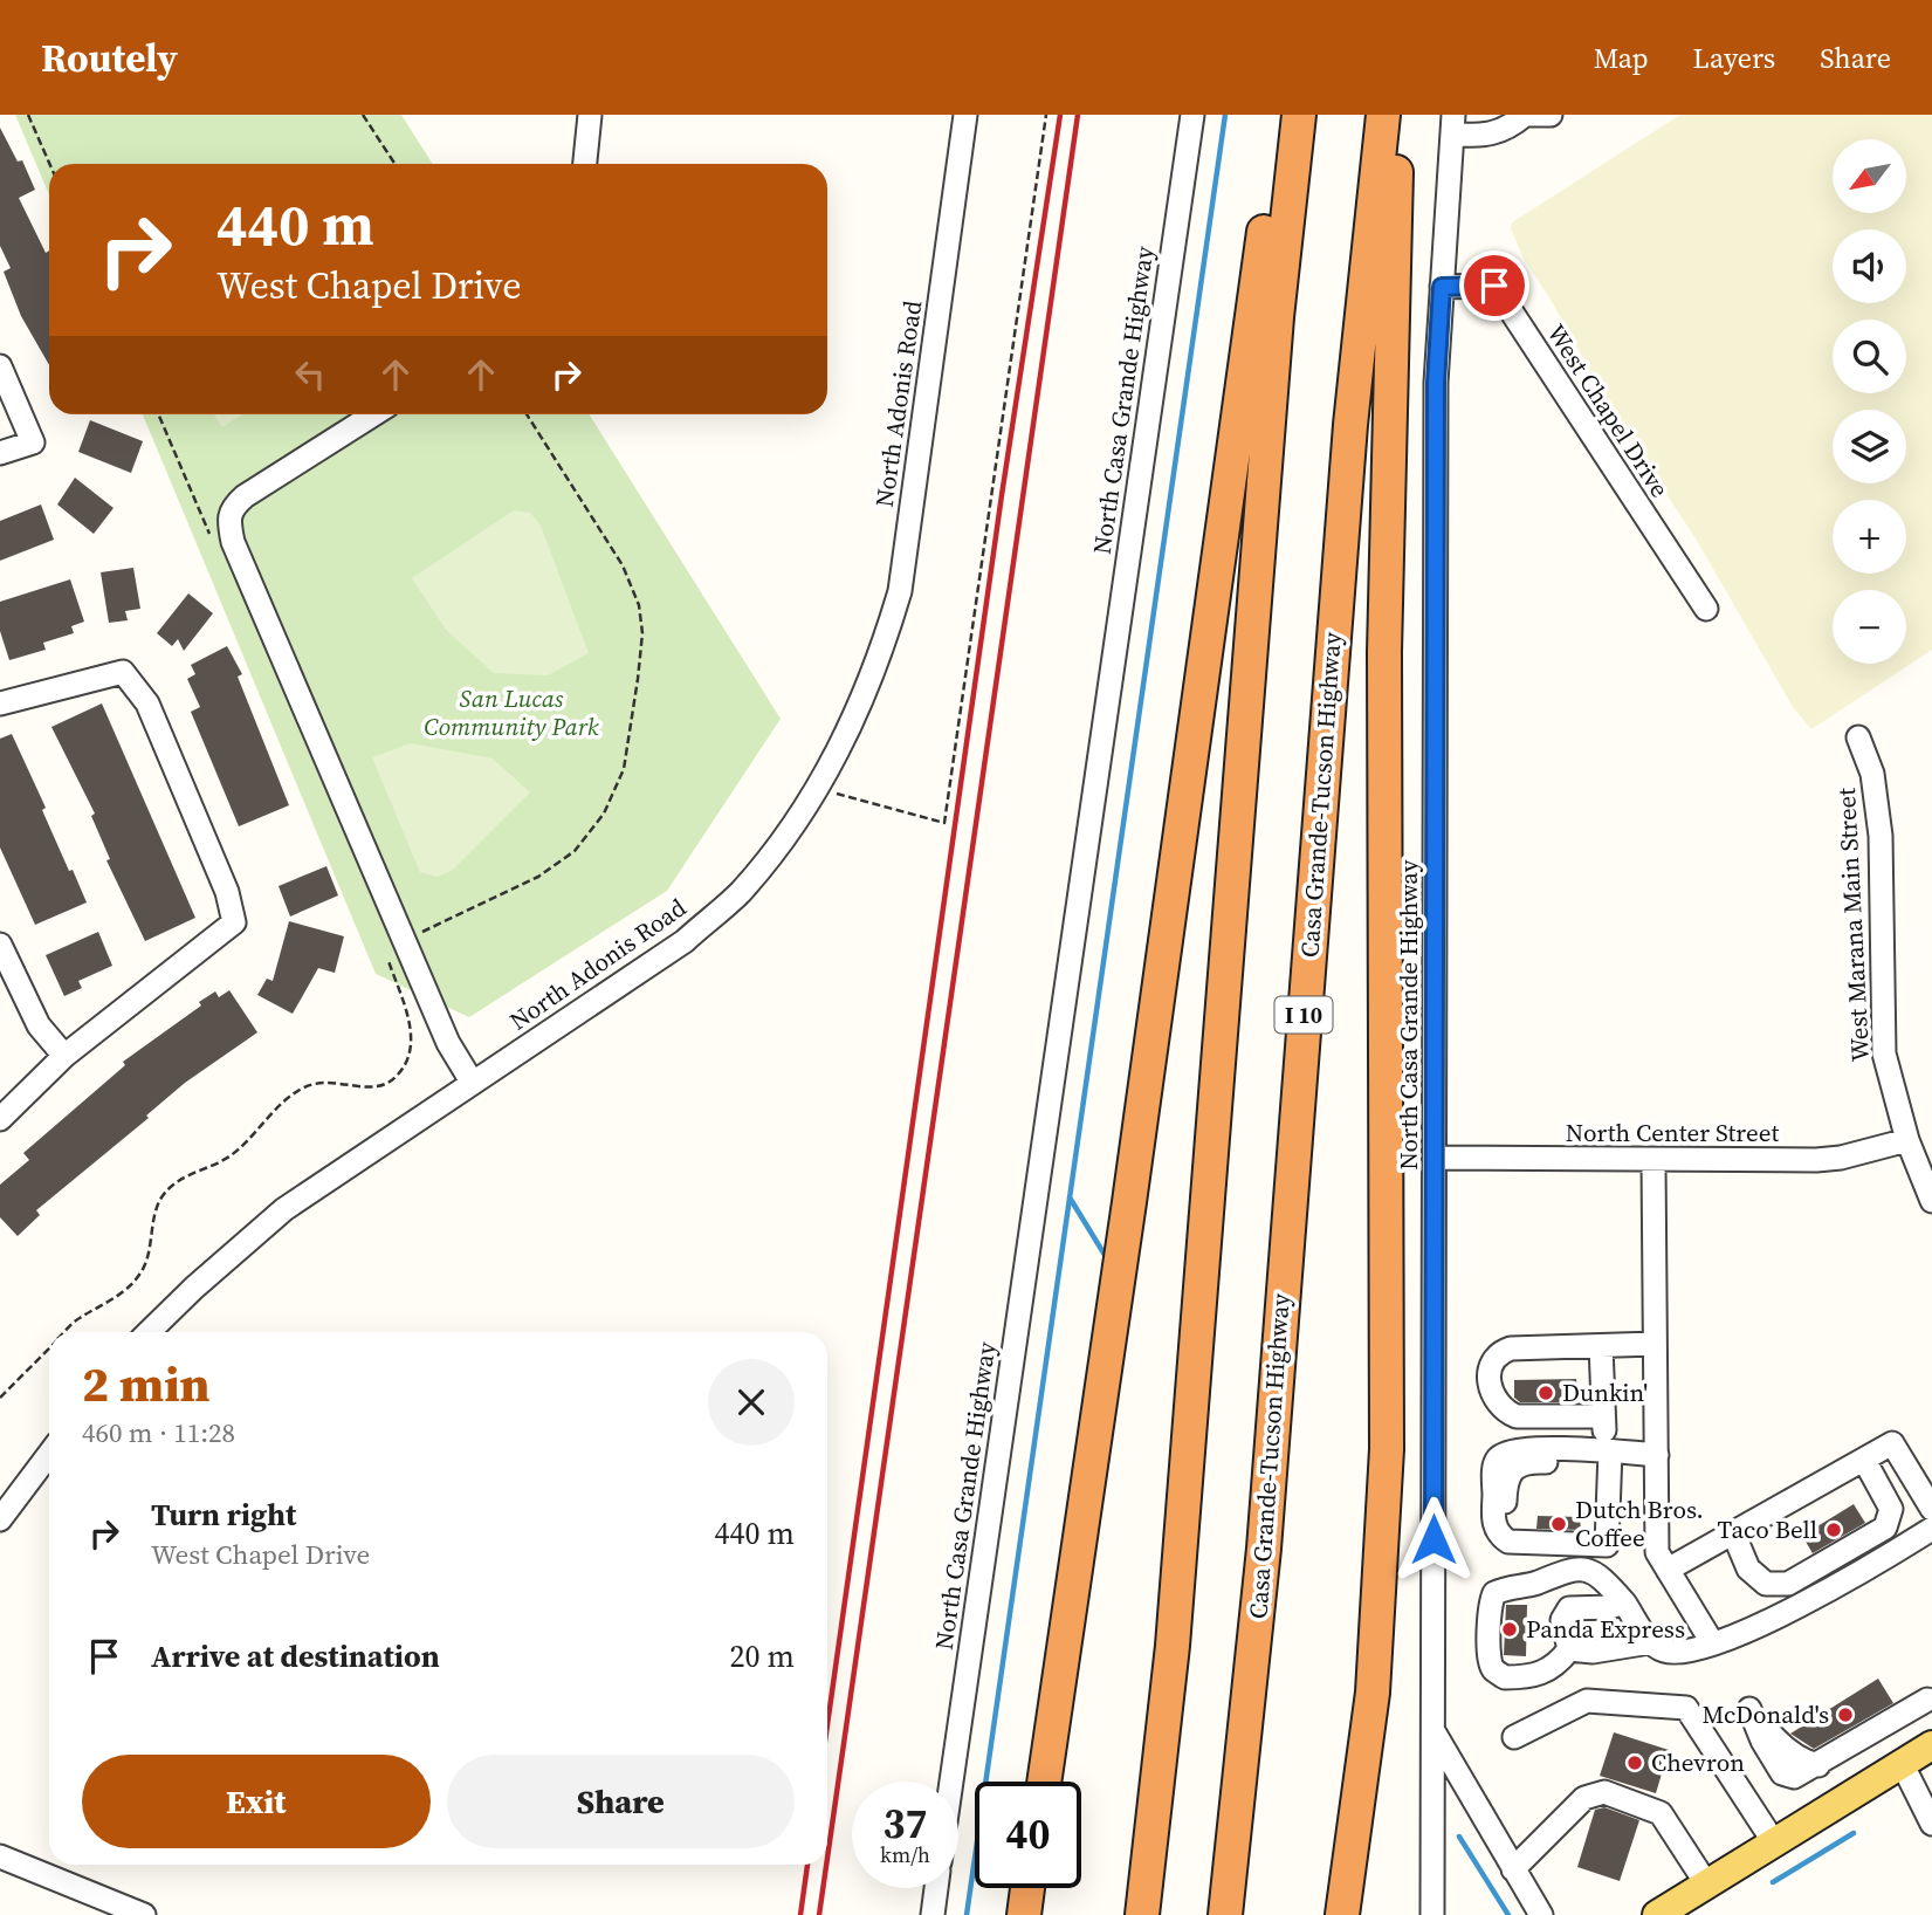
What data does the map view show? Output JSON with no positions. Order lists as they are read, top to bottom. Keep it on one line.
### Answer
{"streets":{"highway":["Casa Grande-Tucson Highway","I 10"],"street":["North Casa Grande Highway","North Adonis Road","West Chapel Drive","West Marana Main Street","North Center Street"]},"crossings":[["North Casa Grande Highway","West Chapel Drive"],["North Casa Grande Highway","North Center Street"],["West Marana Main Street","North Center Street"]],"parks":["San Lucas Community Park"],"places":["Dunkin'","Dutch Bros. Coffee","Taco Bell","Panda Express","McDonald's","Chevron"],"north":"bottom left","page":{"header":"Routely","nav":["Map","Layers","Share"],"map_buttons":["+","−"],"turn":["440 m","West Chapel Drive"],"heading":["2 min","460 m · 11:28"],"list":[{"name":"Turn right","note":"West Chapel Drive","value":"440 m"},{"name":"Arrive at destination","value":"20 m"}],"buttons":["Exit","Share"],"speed":"37 km/h","limit":"40"}}
